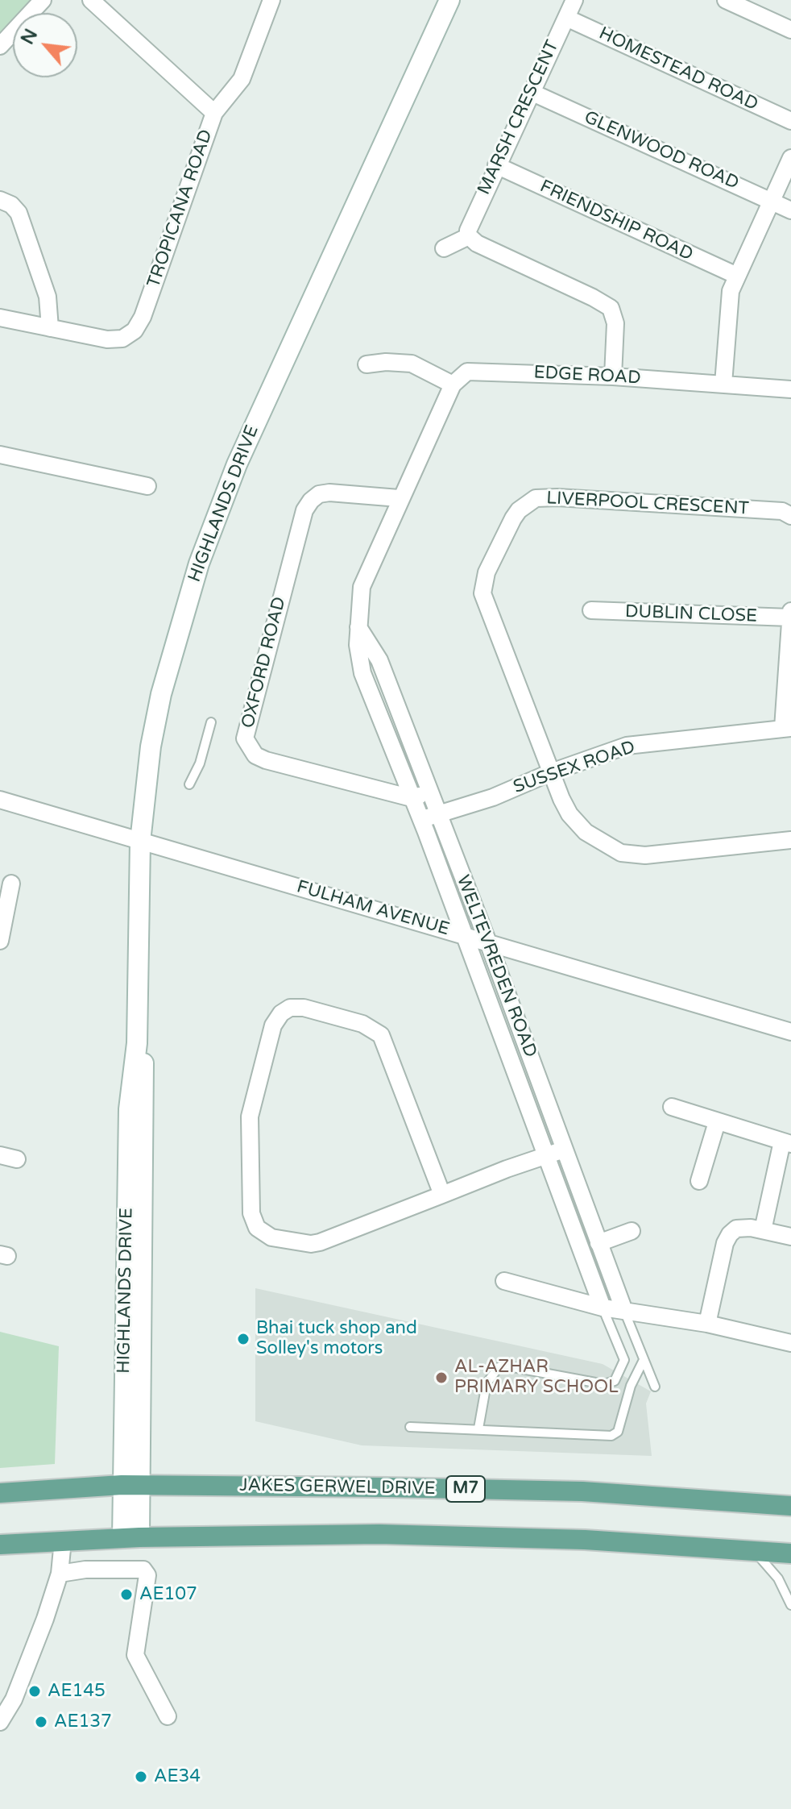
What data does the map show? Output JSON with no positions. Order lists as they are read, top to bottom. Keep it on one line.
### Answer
{"streets":{"main road":["HIGHLANDS DRIVE","JAKES GERWEL DRIVE","M7"],"street":["HOMESTEAD ROAD","MARSH CRESCENT","GLENWOOD ROAD","TROPICANA ROAD","FRIENDSHIP ROAD","EDGE ROAD","LIVERPOOL CRESCENT","DUBLIN CLOSE","OXFORD ROAD","SUSSEX ROAD","FULHAM AVENUE","WELTEVREDEN ROAD"]},"crossings":[["HOMESTEAD ROAD","MARSH CRESCENT"],["MARSH CRESCENT","GLENWOOD ROAD"],["MARSH CRESCENT","FRIENDSHIP ROAD"],["EDGE ROAD","WELTEVREDEN ROAD"],["HIGHLANDS DRIVE","FULHAM AVENUE"],["HIGHLANDS DRIVE","JAKES GERWEL DRIVE"],["LIVERPOOL CRESCENT","SUSSEX ROAD"],["OXFORD ROAD","WELTEVREDEN ROAD"],["SUSSEX ROAD","WELTEVREDEN ROAD"],["FULHAM AVENUE","WELTEVREDEN ROAD"]],"places":["Bhai tuck shop and Solley's motors","AL-AZHAR PRIMARY SCHOOL","AE107","AE145","AE137","AE34"],"north":"top left"}
